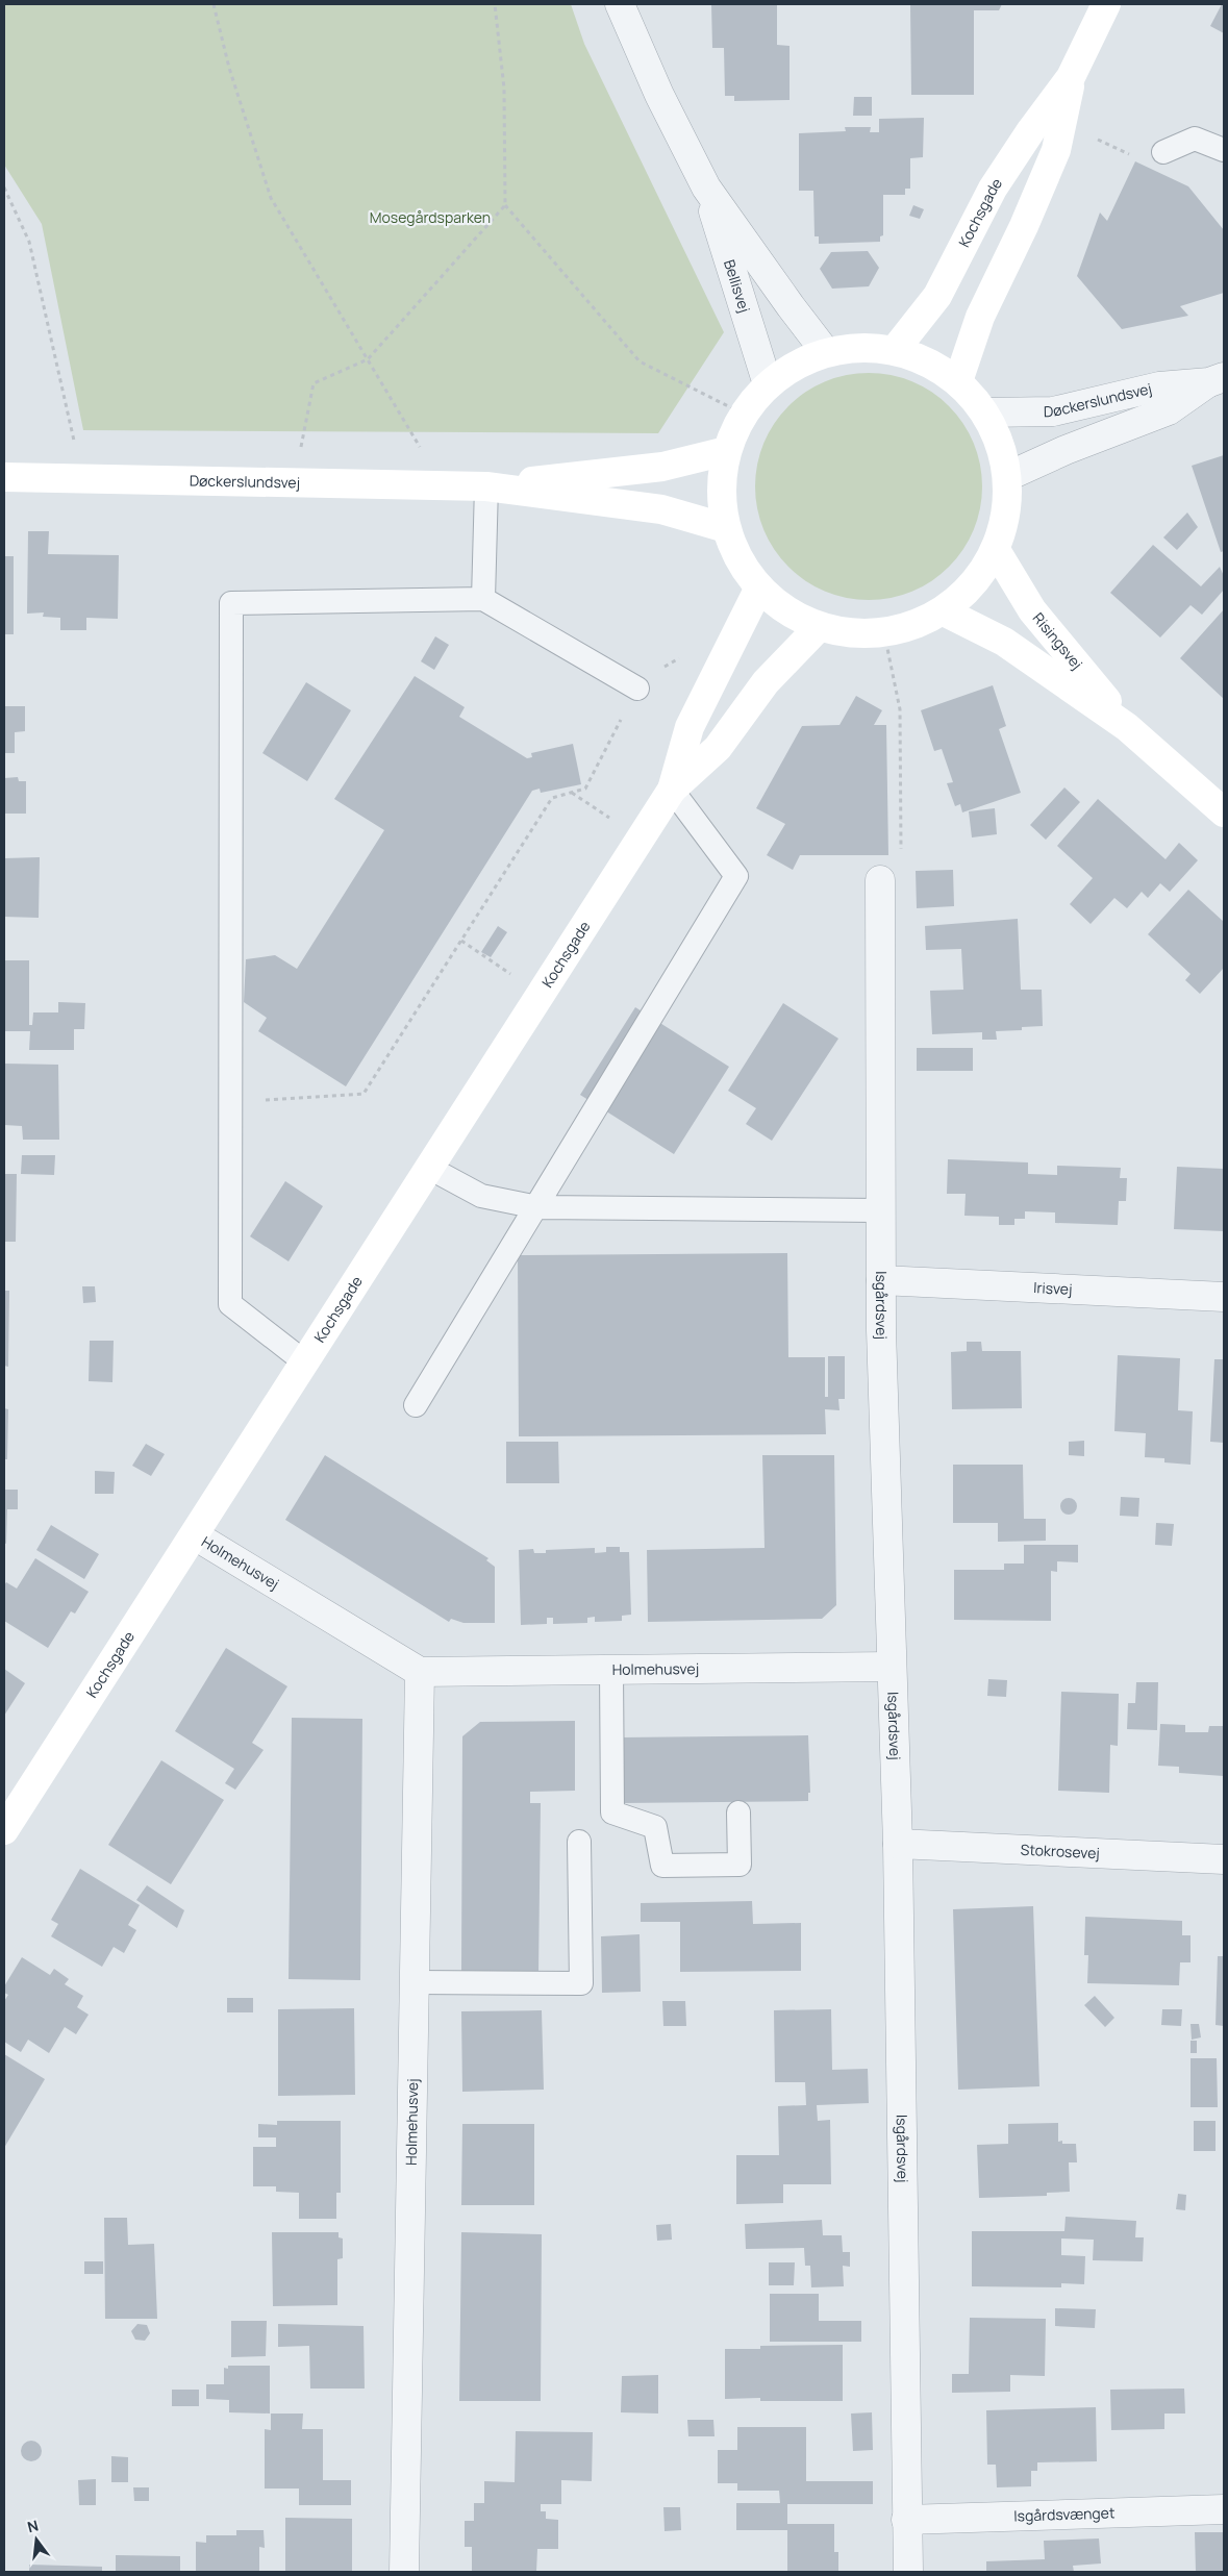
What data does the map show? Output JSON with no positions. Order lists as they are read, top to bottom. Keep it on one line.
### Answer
{"streets":{"street":["Kochsgade","Bellisvej","Døckerslundsvej","Risingsvej","Irisvej","Isgårdsvej","Holmehusvej","Stokrosevej","Isgårdsvænget"]},"crossings":[["Kochsgade","Holmehusvej"],["Irisvej","Isgårdsvej"],["Isgårdsvej","Holmehusvej"],["Isgårdsvej","Stokrosevej"],["Isgårdsvej","Isgårdsvænget"]],"parks":["Mosegårdsparken"],"north":"top"}
